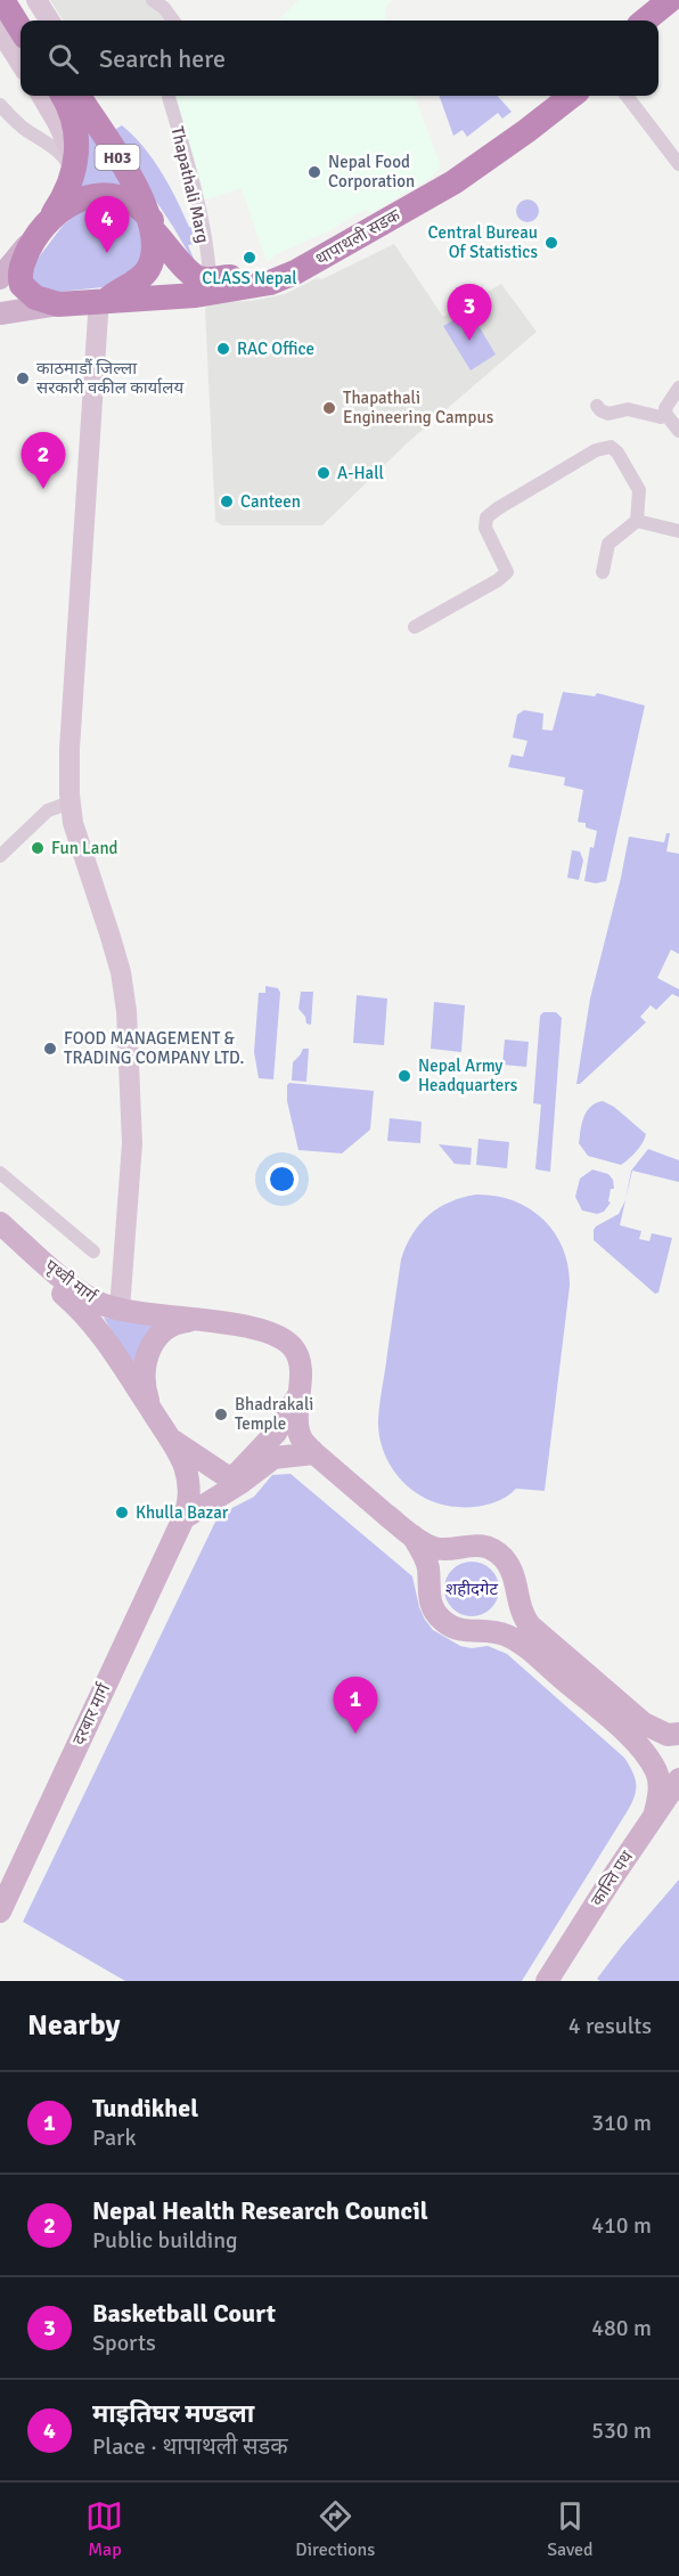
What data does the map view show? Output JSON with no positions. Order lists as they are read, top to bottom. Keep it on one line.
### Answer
{"streets":{"highway":["H03","थापाथली सडक"],"main road":["पृथ्वी मार्ग","दरबार मार्ग","कान्ति पथ"],"street":["Thapathali Marg"]},"crossings":[["H03","थापाथली सडक"],["Thapathali Marg","थापाथली सडक"],["पृथ्वी मार्ग","दरबार मार्ग"]],"parks":["शहीदगेट"],"places":["Nepal Food Corporation","Central Bureau Of Statistics","CLASS Nepal","RAC Office","काठमाडौं जिल्ला सरकारी वकील कार्यालय","Thapathali Engineering Campus","A-Hall","Canteen","Fun Land","FOOD MANAGEMENT & TRADING COMPANY LTD.","Nepal Army Headquarters","Bhadrakali Temple","Khulla Bazar"],"page":{"search":"Search here","pins":["4","3","2","1"],"heading":["Nearby","4 results"],"list":[{"mark":"1","name":"Tundikhel","note":"Park","value":"310 m"},{"mark":"2","name":"Nepal Health Research Council","note":"Public building","value":"410 m"},{"mark":"3","name":"Basketball Court","note":"Sports","value":"480 m"},{"mark":"4","name":"माइतिघर मण्डला","note":"Place · थापाथली सडक","value":"530 m"}],"nav":["Map","Directions","Saved"]}}
